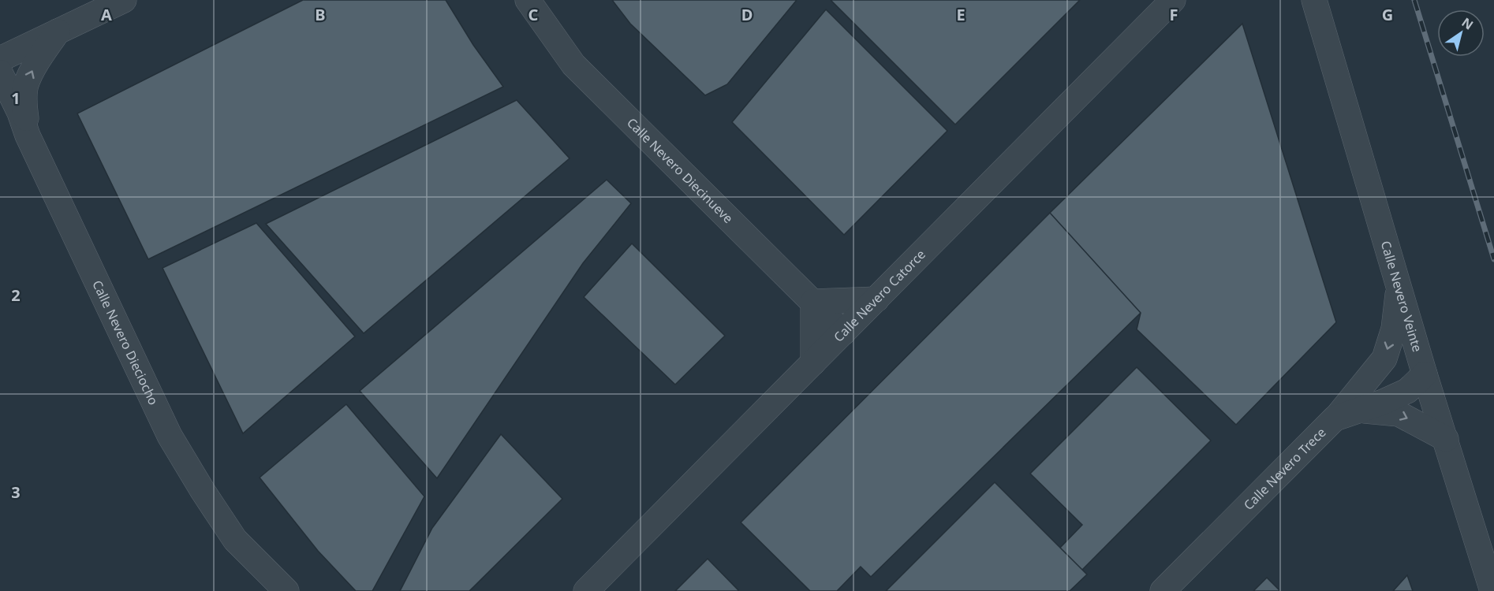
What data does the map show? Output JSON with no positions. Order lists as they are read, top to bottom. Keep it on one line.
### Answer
{"streets":{"street":["Calle Nevero Diecinueve","Calle Nevero Catorce","Calle Nevero Veinte","Calle Nevero Dieciocho","Calle Nevero Trece"]},"crossings":[["Calle Nevero Diecinueve","Calle Nevero Catorce"],["Calle Nevero Veinte","Calle Nevero Trece"]],"north":"top right","grid":{"columns":["A","B","C","D","E","F","G"],"rows":["1","2","3"]}}
